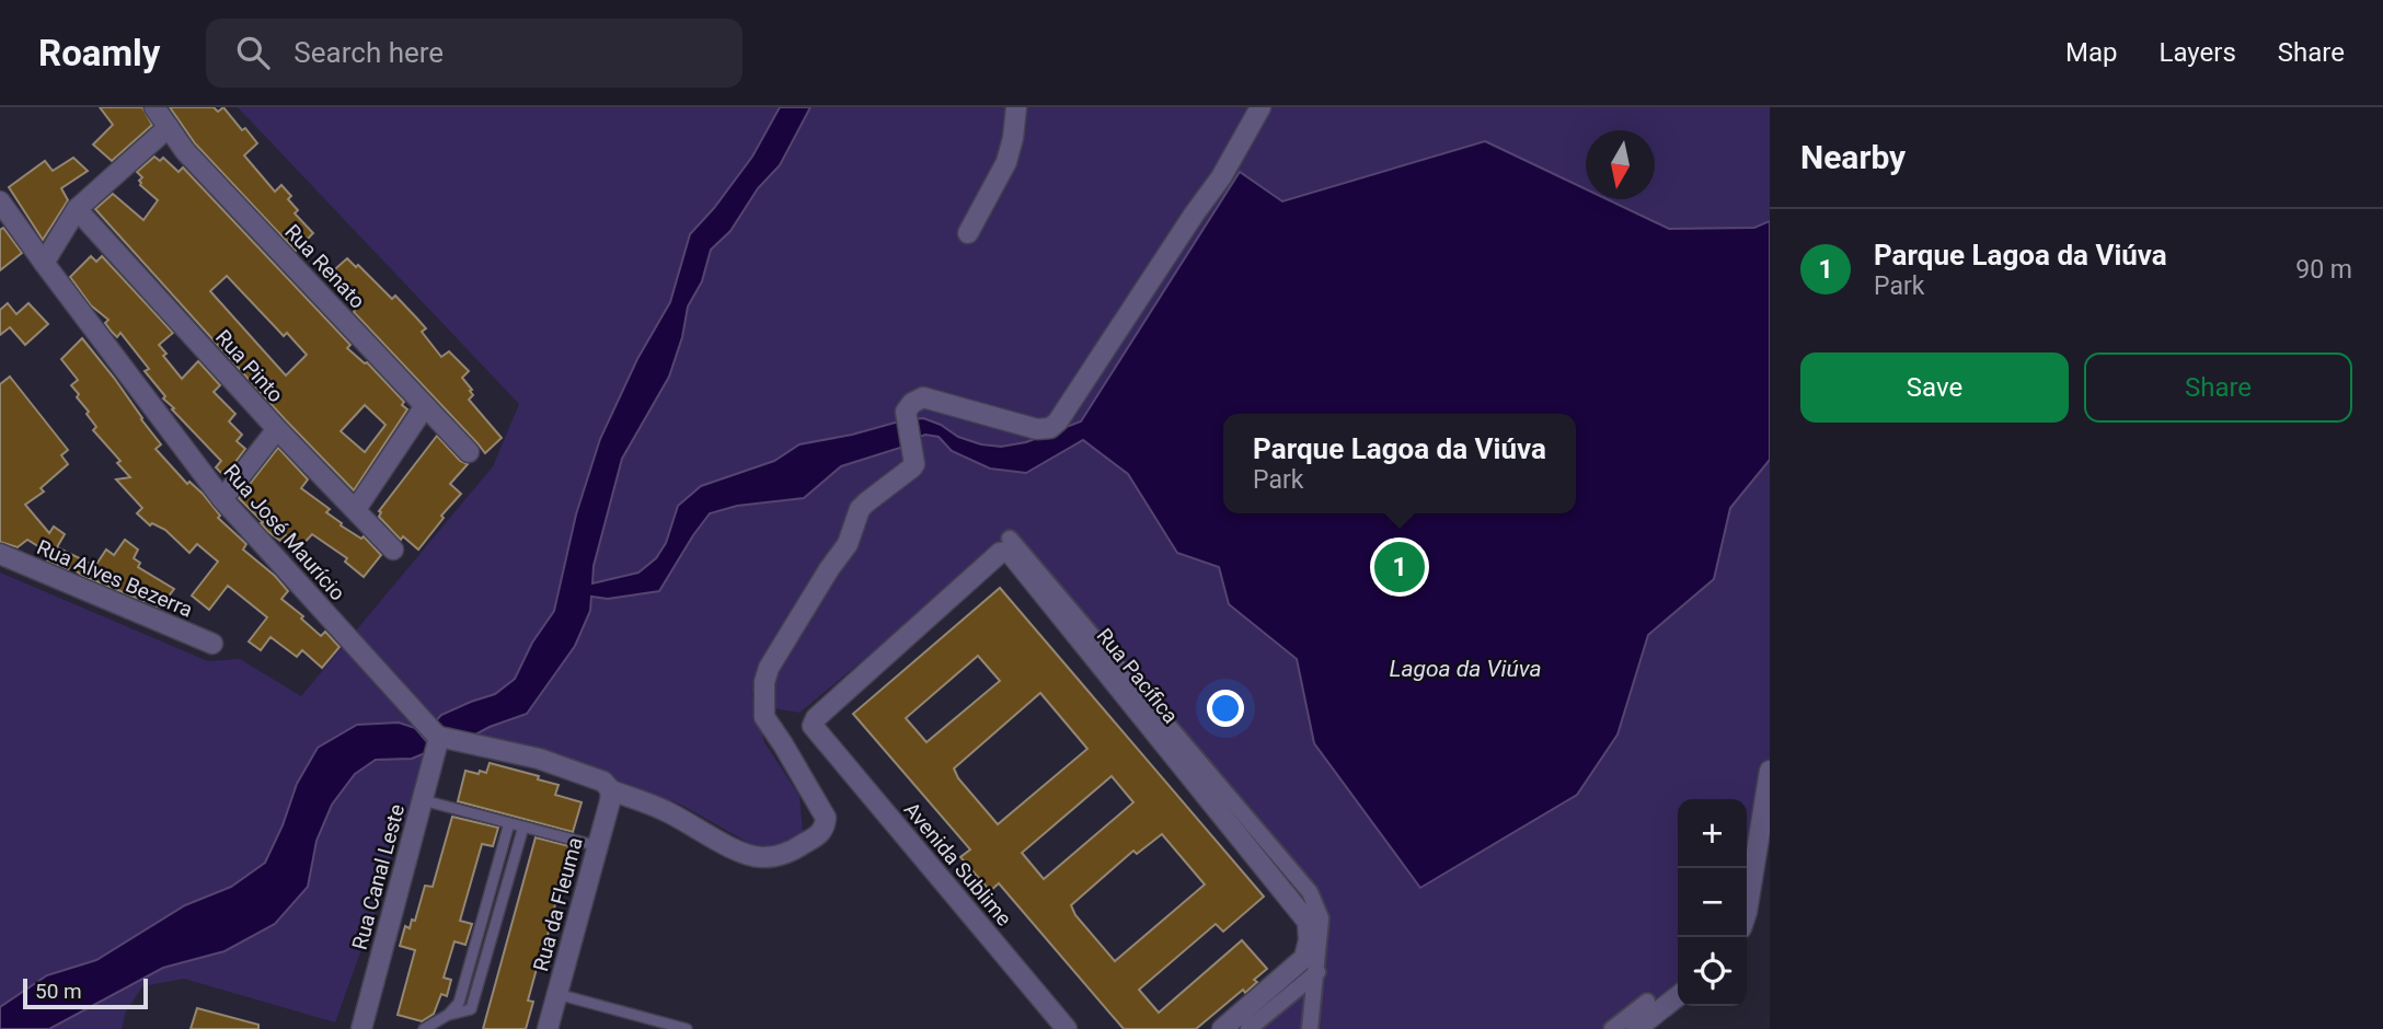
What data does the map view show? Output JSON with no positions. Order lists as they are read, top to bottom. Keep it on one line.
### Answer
{"streets":{"street":["Rua Renato","Rua Pinto","Rua José Maurício","Rua Alves Bezerra","Rua Pacífica","Avenida Sublime","Rua Canal Leste","Rua da Fleuma"]},"crossings":[["Rua José Maurício","Rua Canal Leste"],["Rua Pacífica","Avenida Sublime"]],"water":["Lagoa da Viúva"],"scale_bar":"50 m","north":"bottom","page":{"header":"Roamly","search":"Search here","nav":["Map","Layers","Share"],"heading":"Nearby","list":[{"mark":"1","name":"Parque Lagoa da Viúva","note":"Park","value":"90 m"}],"buttons":["Save","Share"],"popup":["Parque Lagoa da Viúva","Park"],"pins":"1","map_buttons":["+","−"],"scale":"50 m"}}
